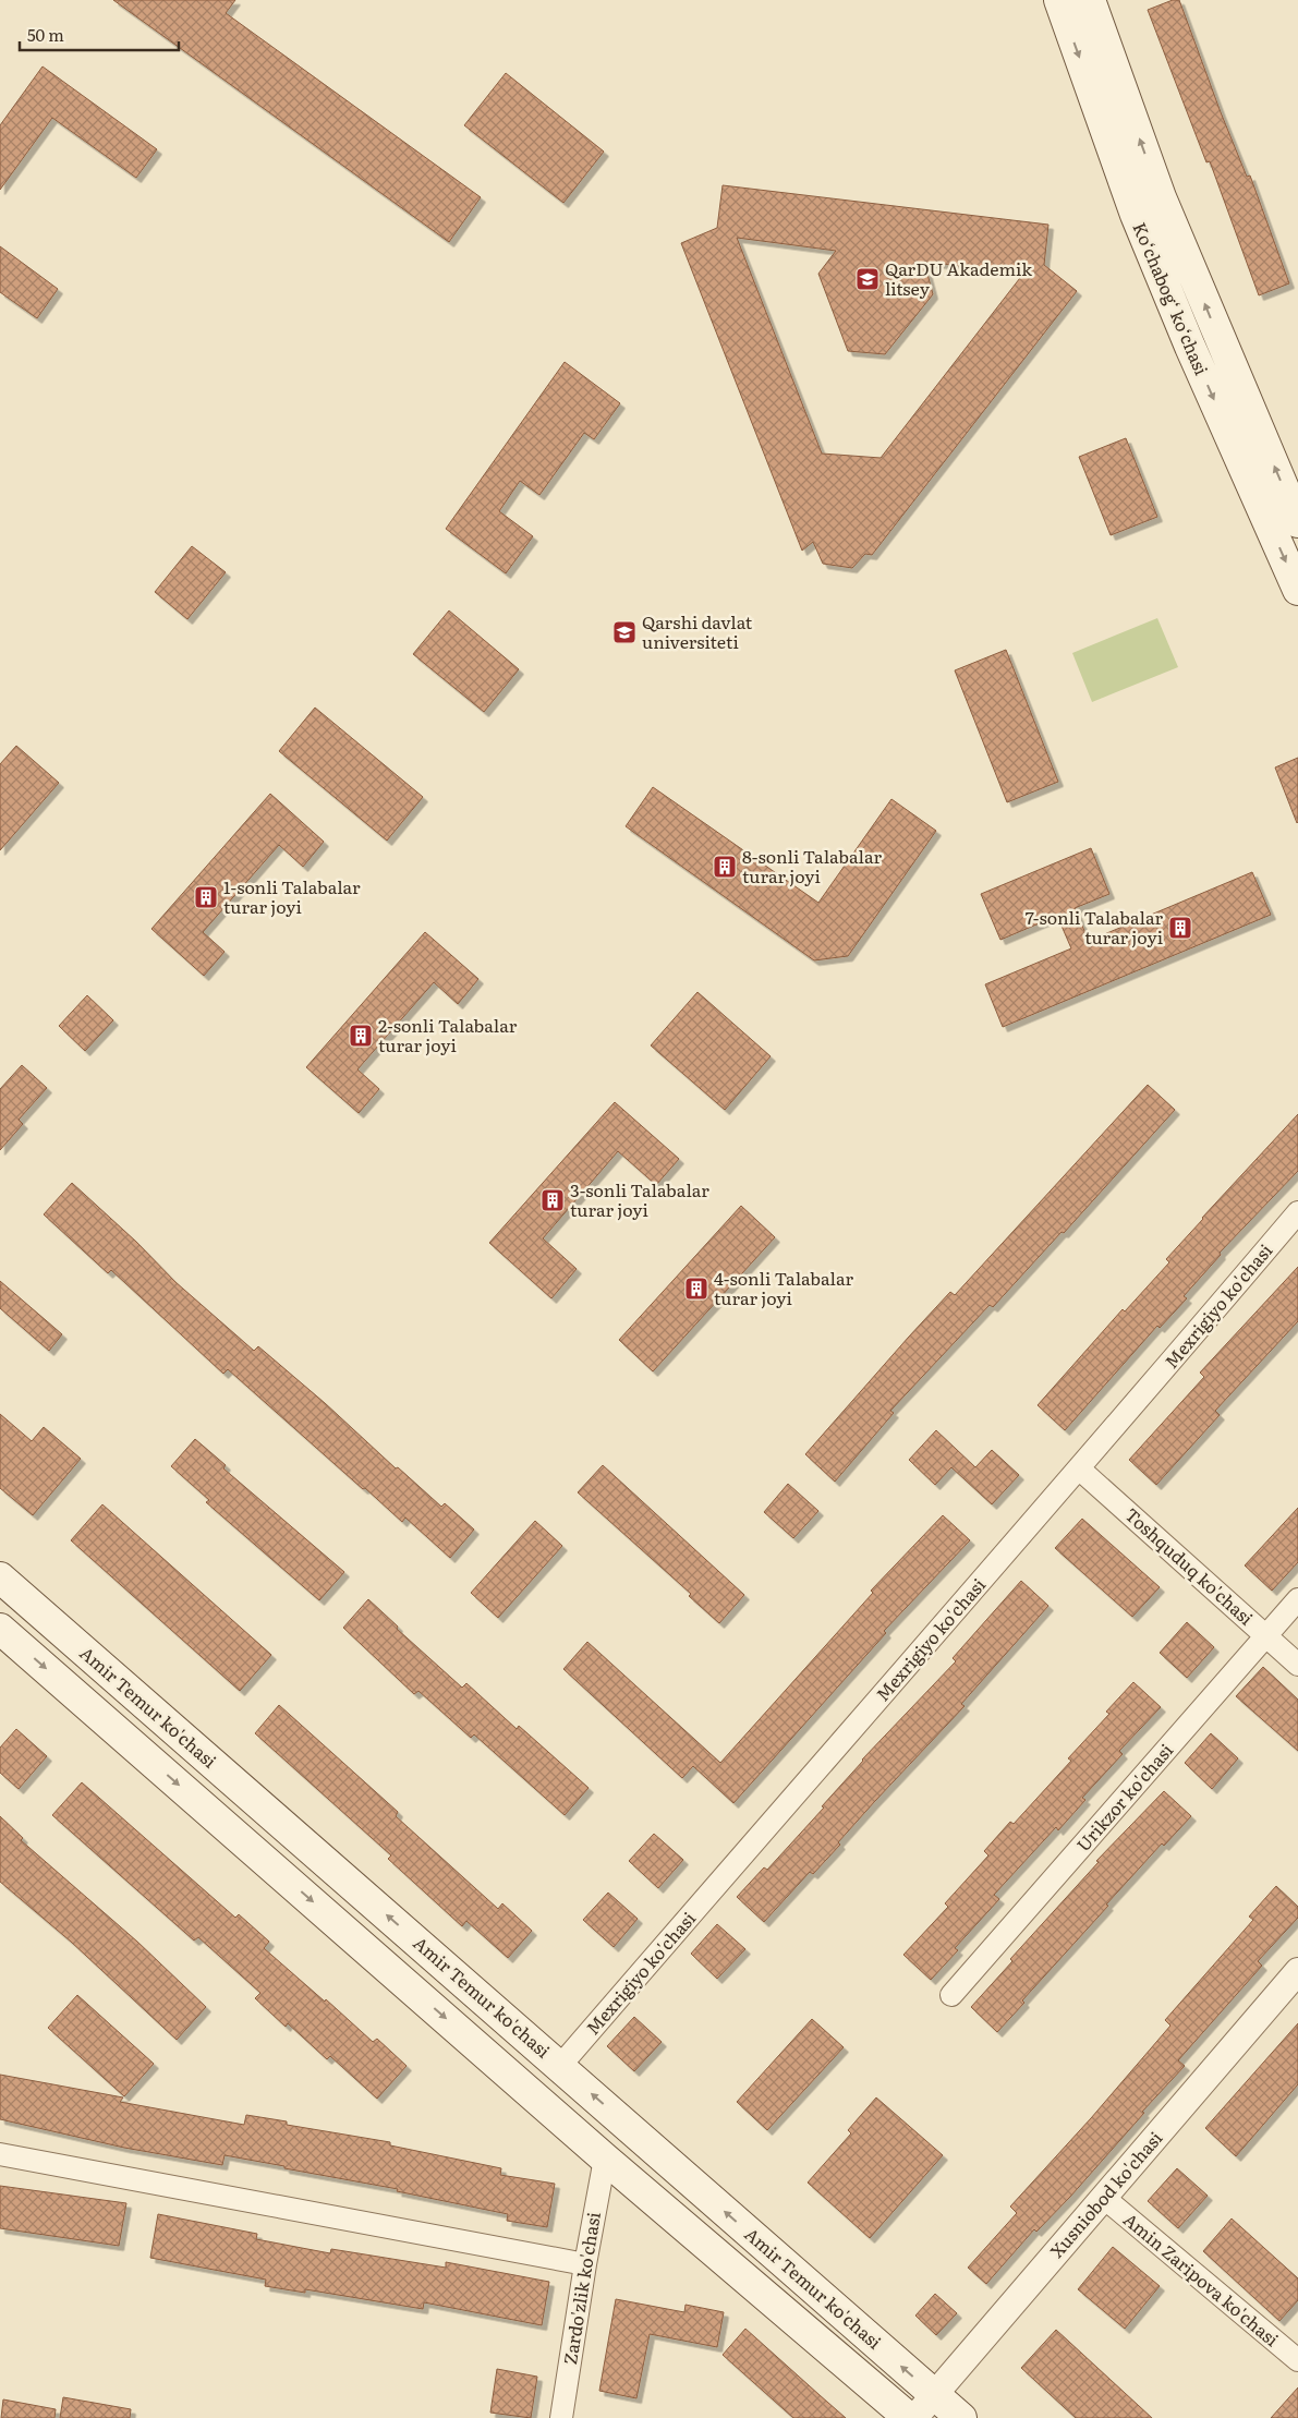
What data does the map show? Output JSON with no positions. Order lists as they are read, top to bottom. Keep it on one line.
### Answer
{"streets":{"main road":["Ko‘chabog‘ ko‘chasi","Amir Temur ko'chasi"],"street":["Mexrigiyo ko'chasi","Toshquduq ko'chasi","Urikzor ko'chasi","Xusniobod ko'chasi","Amin Zaripova ko'chasi","Zardo'zlik ko'chasi"]},"crossings":[["Mexrigiyo ko'chasi","Toshquduq ko'chasi"],["Mexrigiyo ko'chasi","Amir Temur ko'chasi"],["Toshquduq ko'chasi","Urikzor ko'chasi"],["Amir Temur ko'chasi","Xusniobod ko'chasi"],["Amir Temur ko'chasi","Zardo'zlik ko'chasi"],["Xusniobod ko'chasi","Amin Zaripova ko'chasi"]],"places":{"school or university":["QarDU Akademik litsey","Qarshi davlat universiteti"],"building":["8-sonli Talabalar turar joyi","1-sonli Talabalar turar joyi","7-sonli Talabalar turar joyi","2-sonli Talabalar turar joyi","3-sonli Talabalar turar joyi","4-sonli Talabalar turar joyi"]},"scale_bar":"50 m"}
